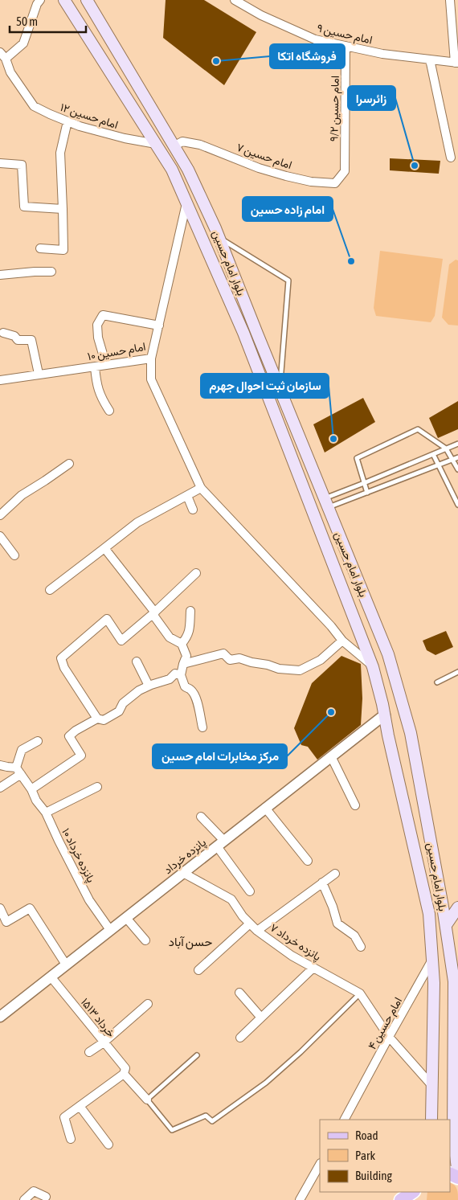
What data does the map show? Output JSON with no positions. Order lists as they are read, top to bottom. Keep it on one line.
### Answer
{"streets":{"main road":["بلوار امام حسین"],"street":["امام حسین ۹","امام حسین ۹/۲","امام حسین ۱۲","امام حسین ۷","امام حسین ۱۰","پانزده خرداد ۱۰","پانزده خرداد","پانزده خرداد ۷","۱۵خرداد ۱۳","امام حسین ۴"]},"crossings":[["امام حسین ۹","امام حسین ۹/۲"],["امام حسین ۹/۲","امام حسین ۷"],["امام حسین ۱۲","بلوار امام حسین"],["امام حسین ۷","بلوار امام حسین"],["بلوار امام حسین","امام حسین ۱۰"],["بلوار امام حسین","پانزده خرداد"],["بلوار امام حسین","پانزده خرداد ۷"],["بلوار امام حسین","امام حسین ۴"],["پانزده خرداد ۱۰","پانزده خرداد"],["پانزده خرداد","پانزده خرداد ۷"],["پانزده خرداد","۱۵خرداد ۱۳"],["پانزده خرداد ۷","امام حسین ۴"]],"districts":["حسن آباد"],"places":["فروشگاه اتکا","زائرسرا","امام زاده حسین","سازمان ثبت احوال جهرم","مرکز مخابرات امام حسین"],"legend":["Road","Park","Building"],"scale_bar":"50 m"}
